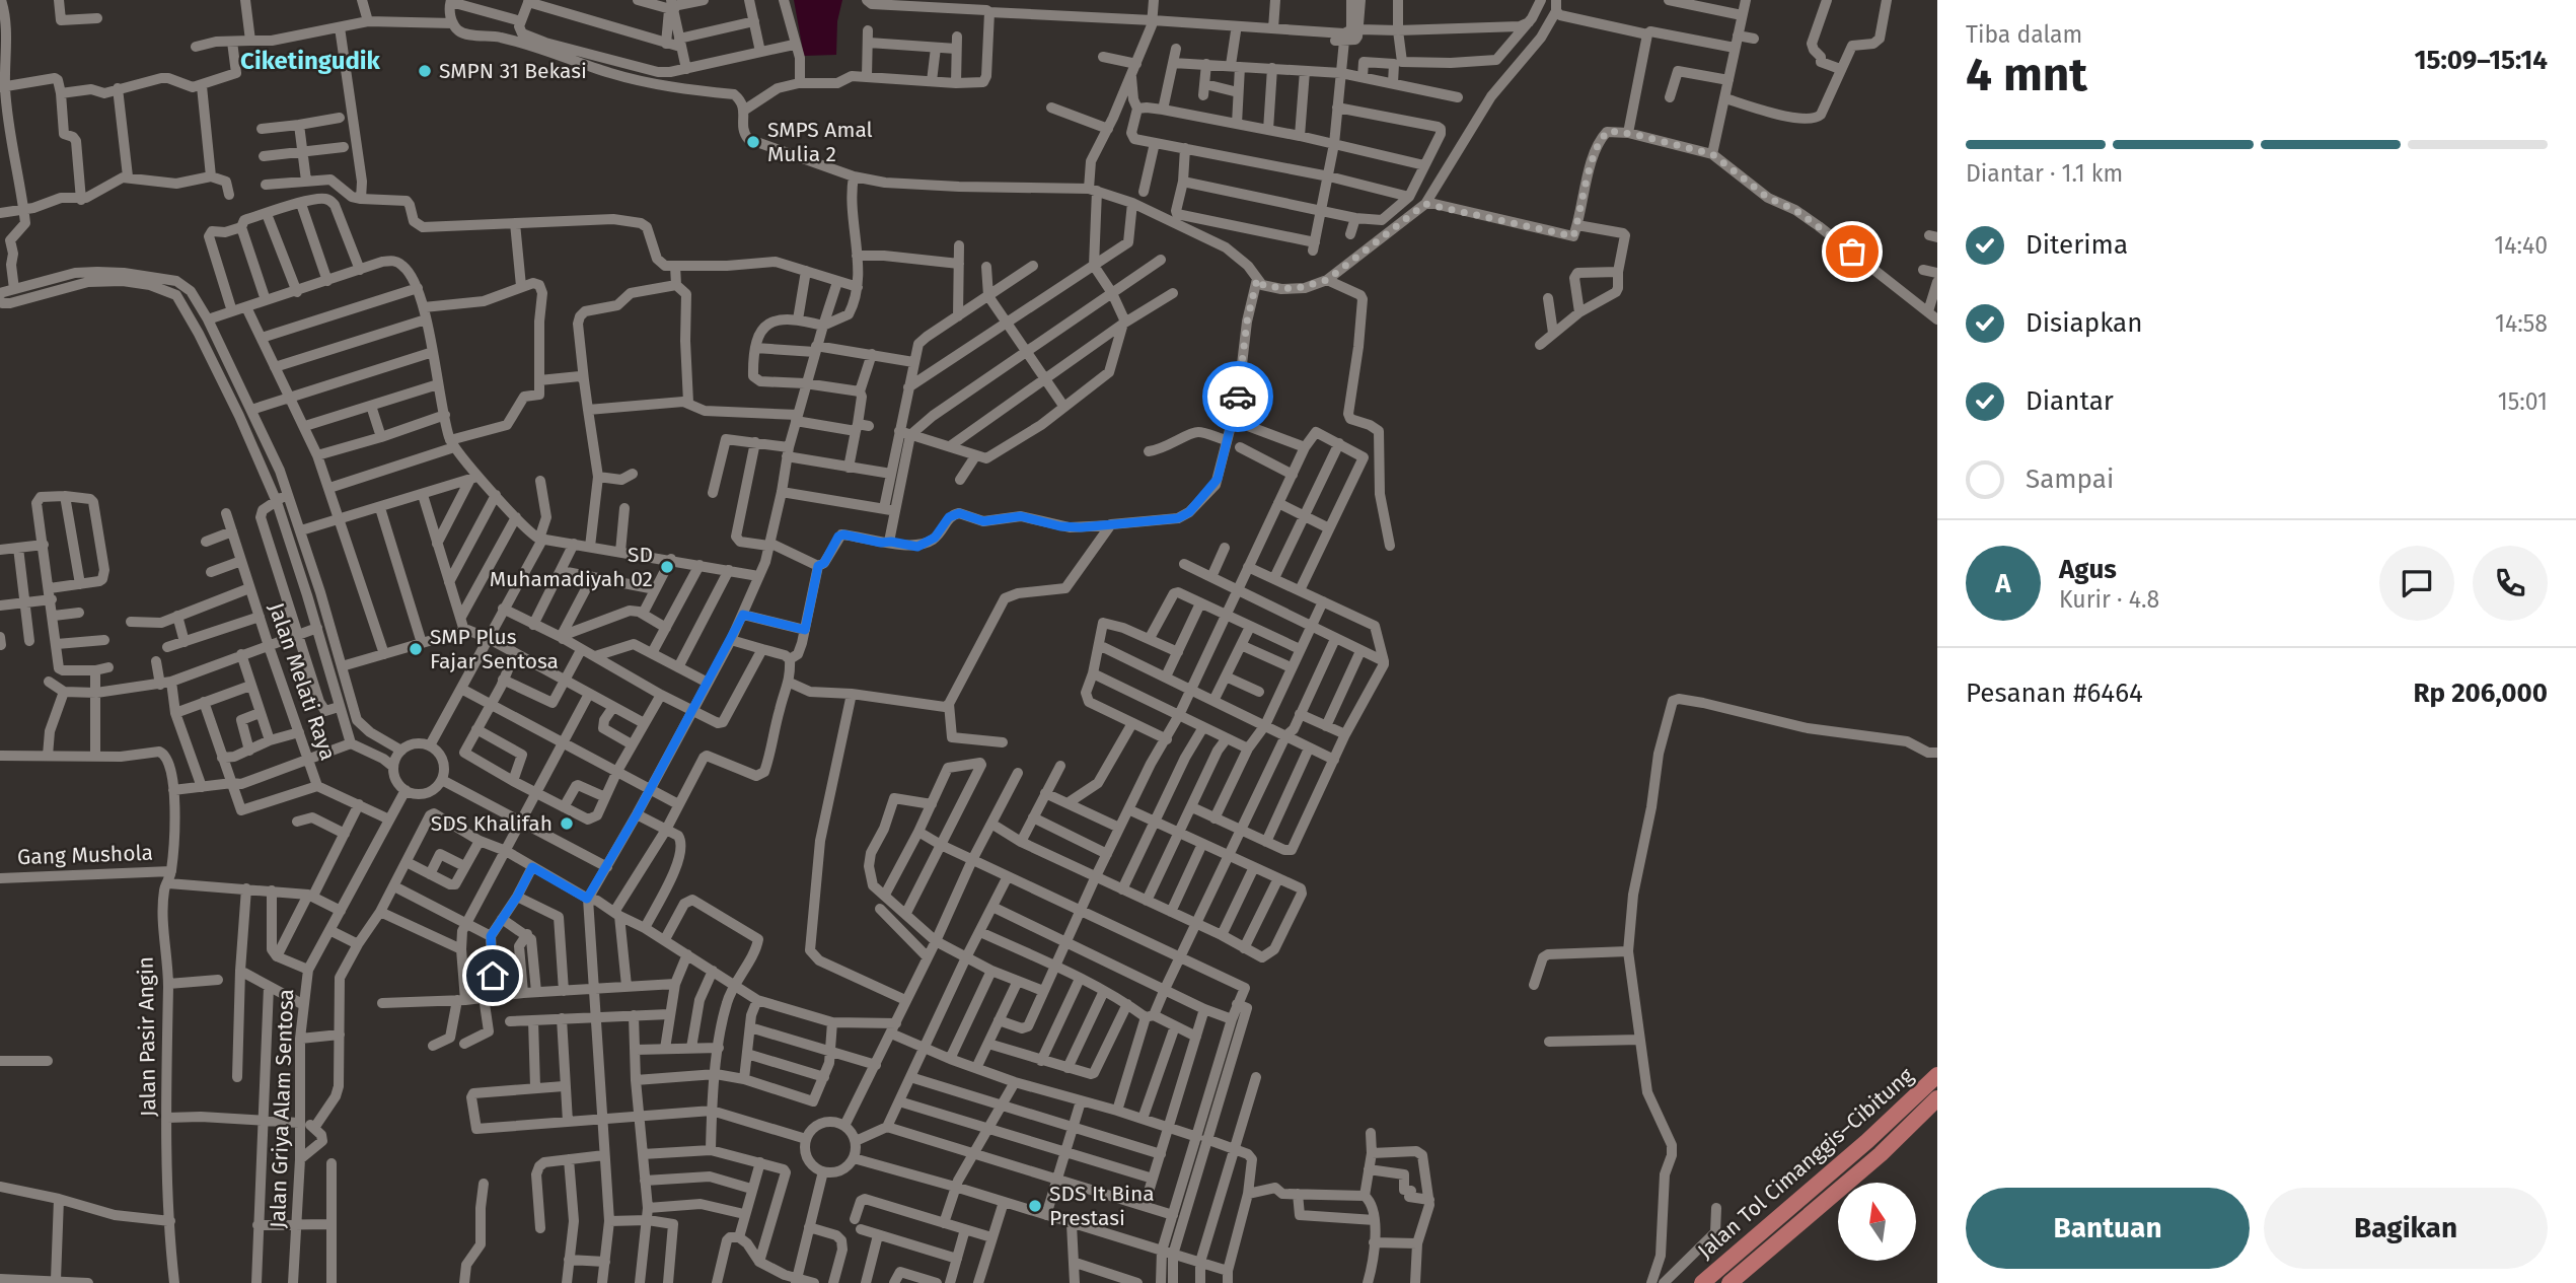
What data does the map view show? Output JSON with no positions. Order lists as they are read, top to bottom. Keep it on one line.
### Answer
{"streets":{"highway":["Jalan Tol Cimanggis–Cibitung"],"street":["Jalan Melati Raya","Gang Mushola","Jalan Pasir Angin","Jalan Griya Alam Sentosa"]},"crossings":[["Jalan Melati Raya","Jalan Griya Alam Sentosa"],["Gang Mushola","Jalan Pasir Angin"]],"districts":["Ciketingudik"],"places":["SMPN 31 Bekasi","SMPS Amal Mulia 2","SD Muhamadiyah 02","SMP Plus Fajar Sentosa","SDS Khalifah","SDS It Bina Prestasi"],"north":"top","page":{"heading":["4 mnt","Tiba dalam","15:09–15:14"],"panel":["Agus","Kurir · 4.8","Pesanan #6464","Rp 206,000"],"bar":"Diantar · 1.1 km","list":[["Diterima","14:40"],["Disiapkan","14:58"],["Diantar","15:01"],"Sampai"],"round":"A","buttons":["Bantuan","Bagikan"]}}
